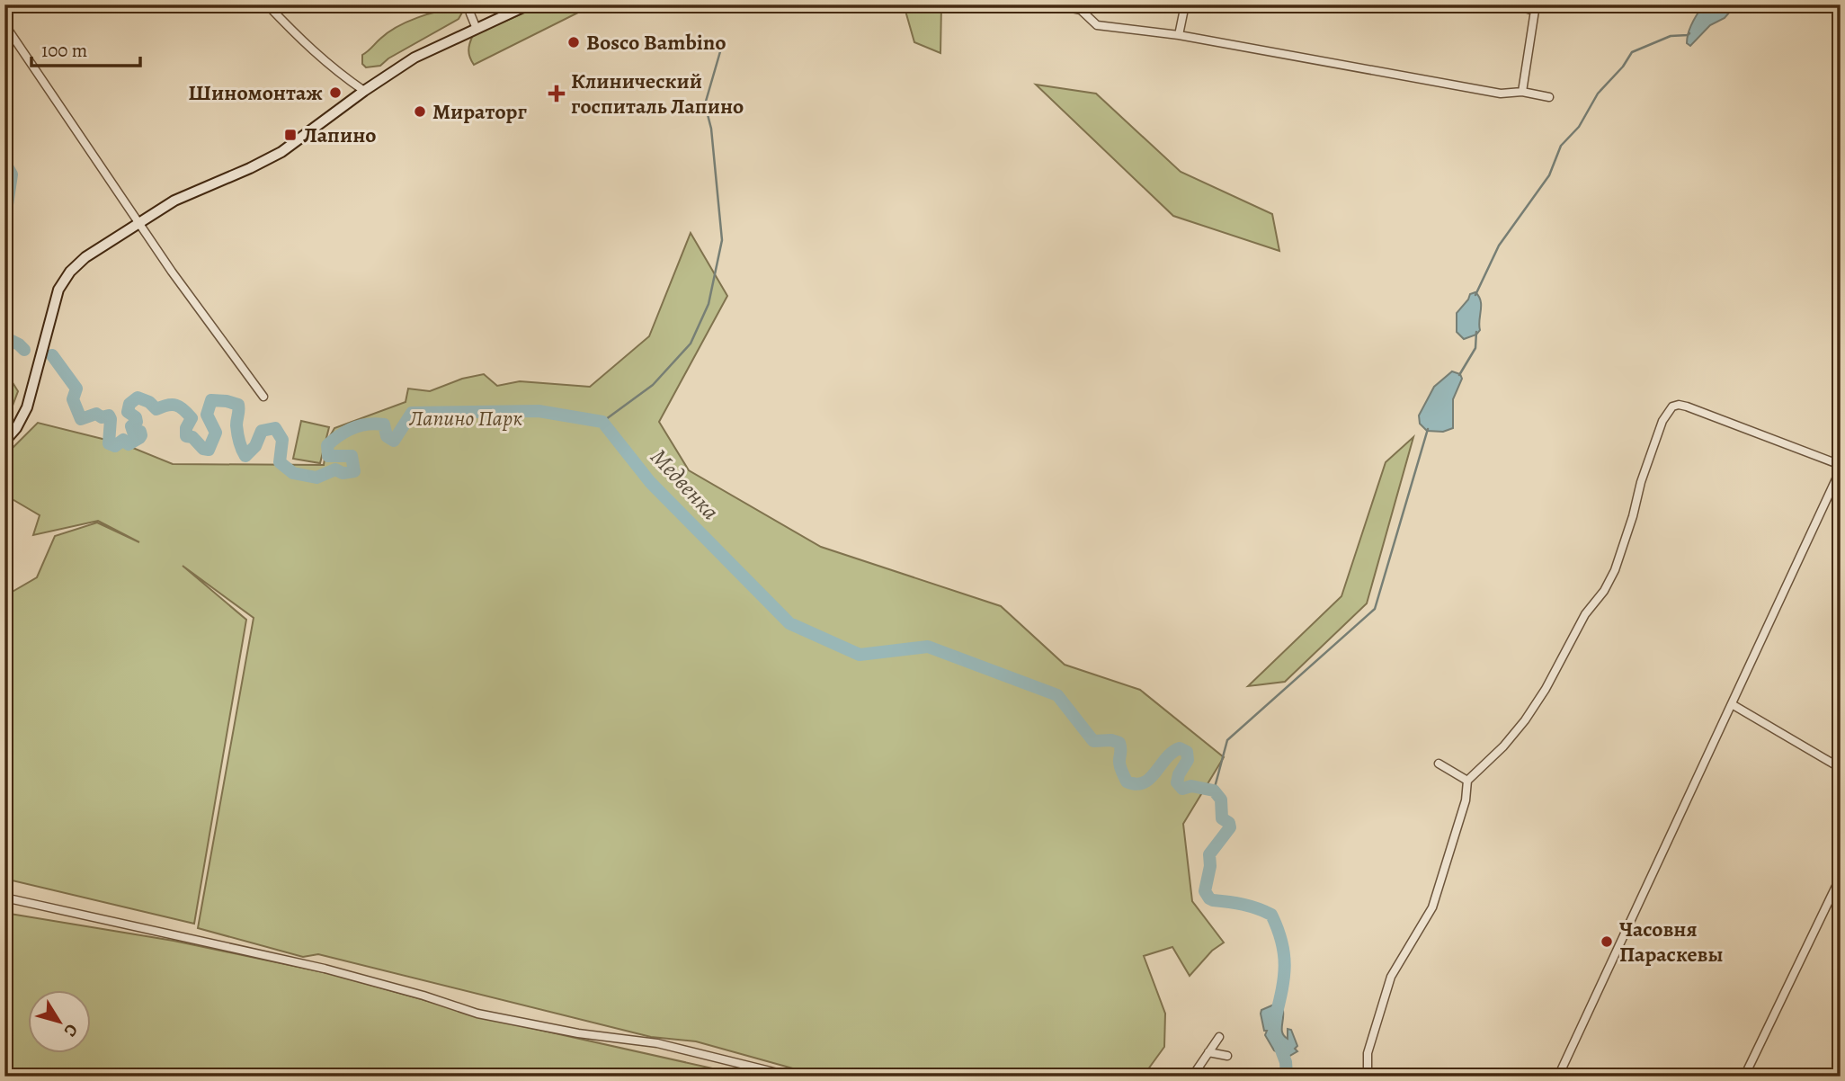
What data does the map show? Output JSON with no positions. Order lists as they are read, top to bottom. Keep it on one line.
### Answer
{"water":["Медвенка"],"parks":["Лапино Парк"],"places":{"other":["Bosco Bambino","Шиномонтаж","Мираторг","Часовня Параскевы"],"health":["Клинический госпиталь Лапино"],"transit":["Лапино"]},"scale_bar":"100 m","north":"bottom right"}
